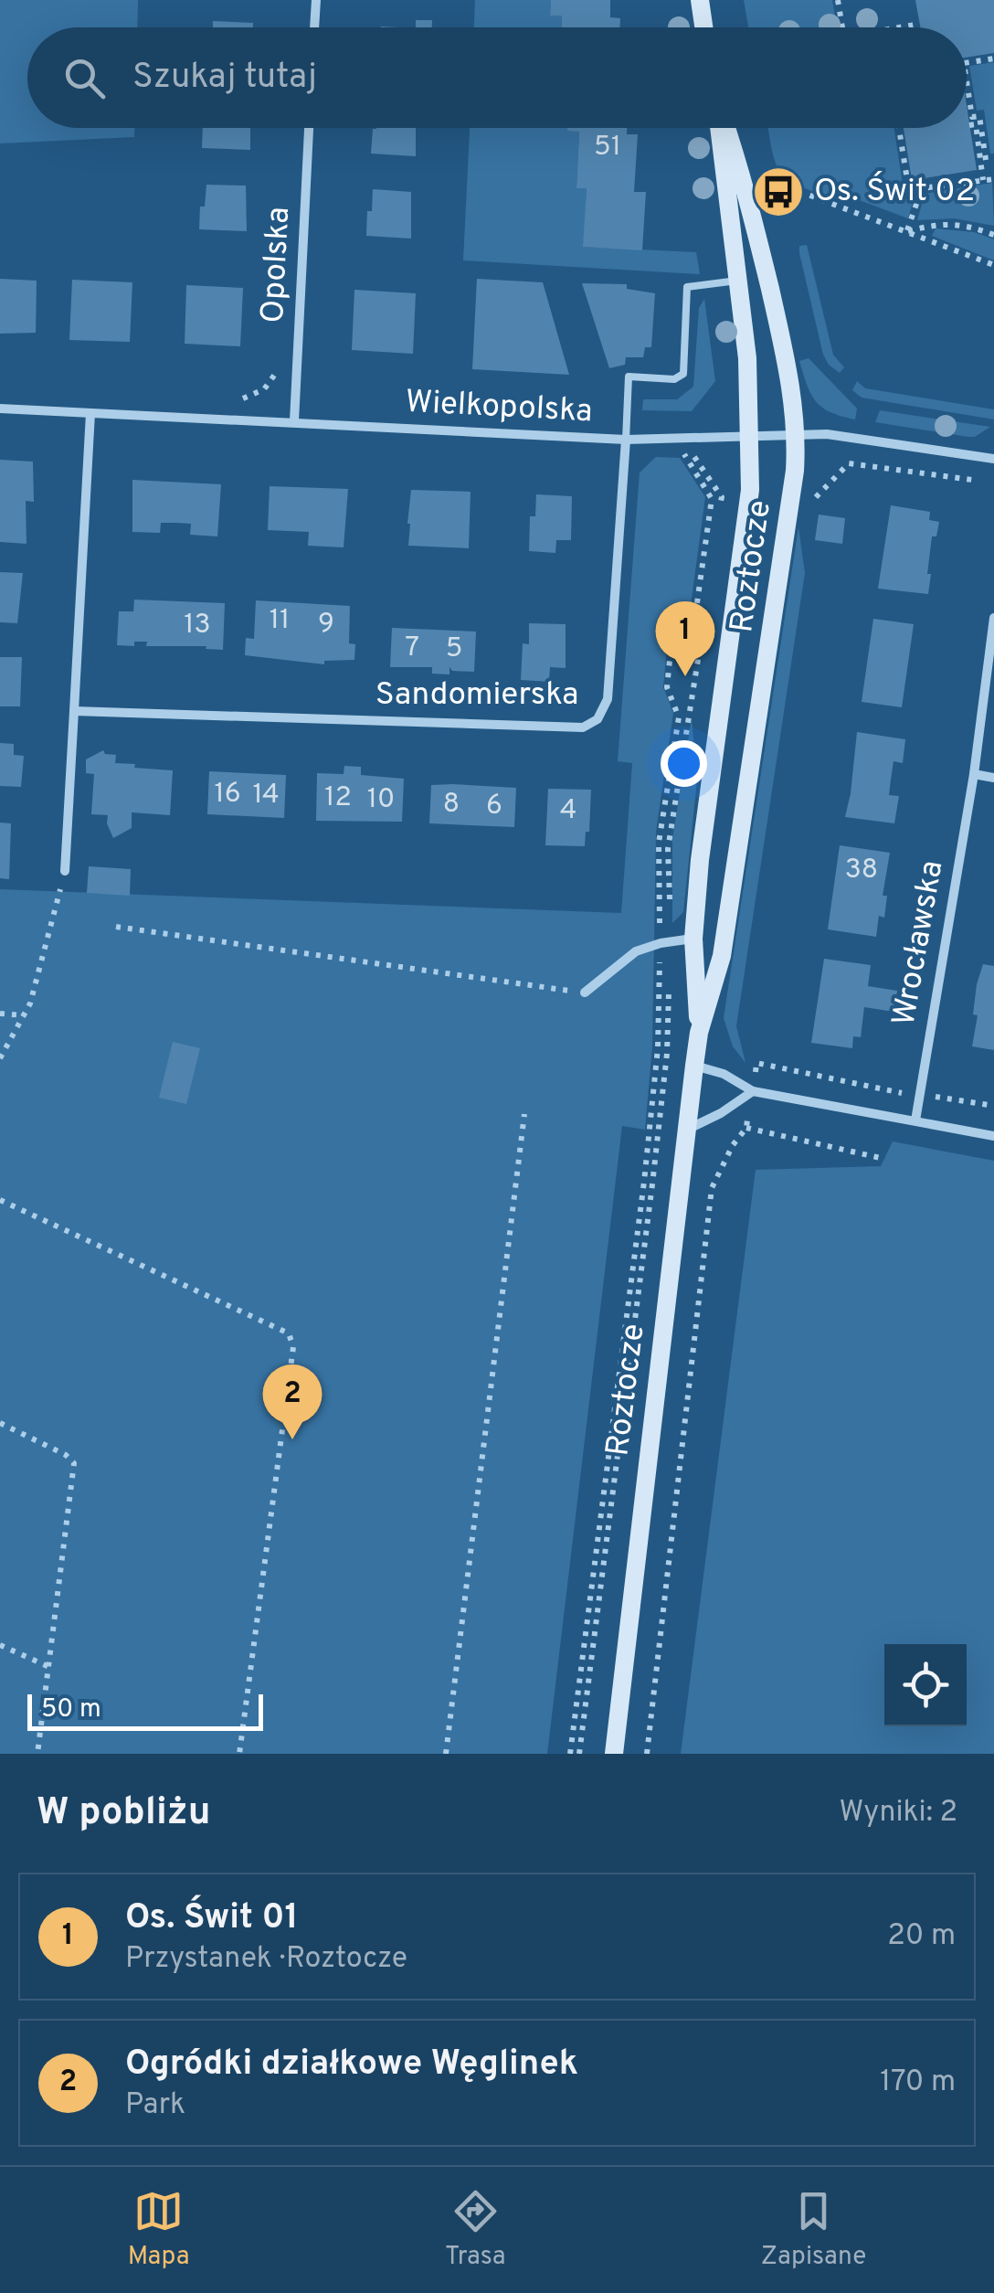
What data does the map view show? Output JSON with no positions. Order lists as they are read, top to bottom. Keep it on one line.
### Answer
{"streets":{"street":["Opolska","Wielkopolska","Roztocze","Sandomierska","Wrocławska"]},"crossings":[["Opolska","Wielkopolska"],["Wielkopolska","Roztocze"],["Wielkopolska","Sandomierska"]],"places":{"bus stop":["Os. Świt 02"]},"house_numbers":["51","11","9","13","7","5","16","14","12","10","8","6","4","38"],"scale_bar":"50 m","page":{"search":"Szukaj tutaj","pins":["1","2"],"scale":"50 m","heading":["W pobliżu","Wyniki: 2"],"list":[{"mark":"1","name":"Os. Świt 01","note":"Przystanek · Roztocze","value":"20 m"},{"mark":"2","name":"Ogródki działkowe Węglinek","note":"Park","value":"170 m"}],"nav":["Mapa","Trasa","Zapisane"]}}
